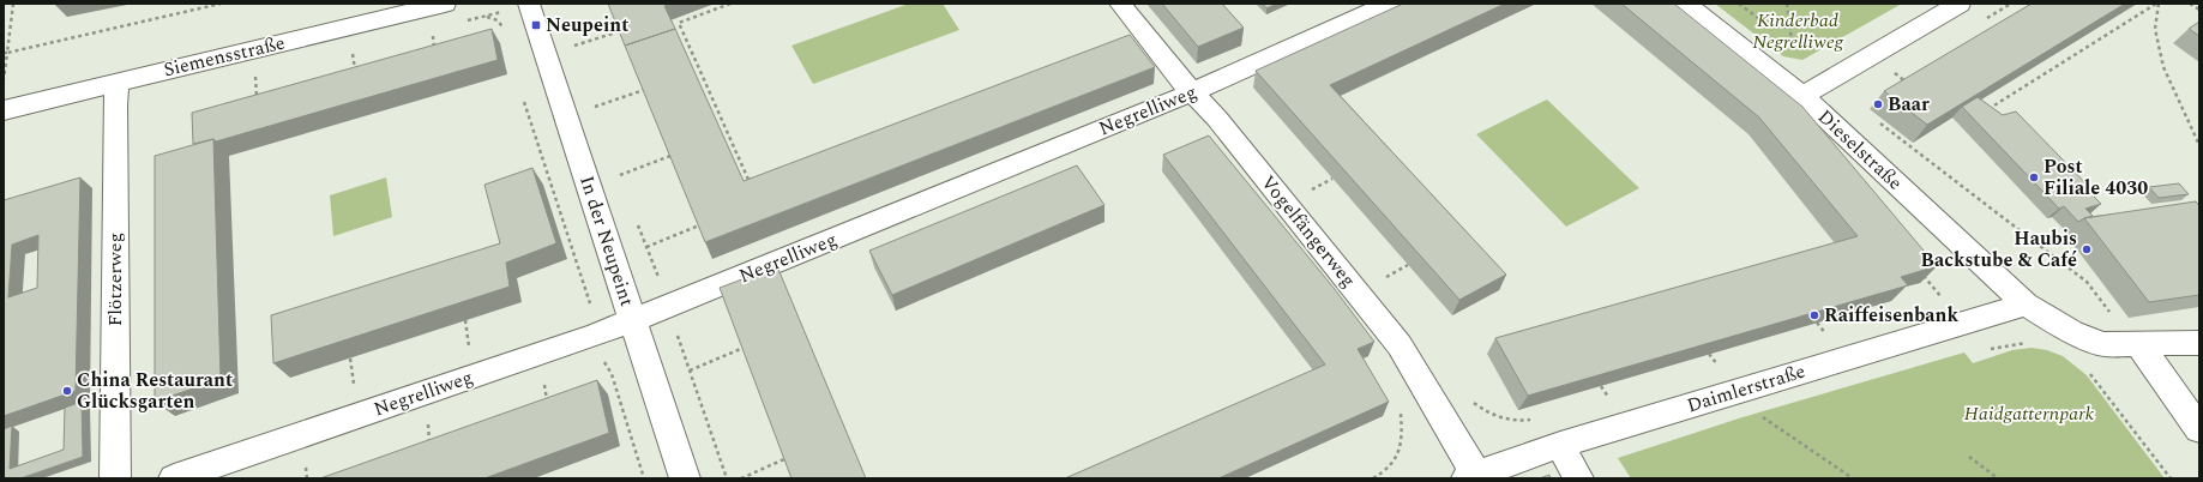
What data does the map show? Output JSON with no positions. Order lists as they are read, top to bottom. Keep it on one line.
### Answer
{"streets":{"street":["Siemensstraße","Negrelliweg","Dieselstraße","Vogelfängerweg","In der Neupeint","Flötzerweg","Daimlerstraße"]},"crossings":[["Siemensstraße","Flötzerweg"],["Negrelliweg","Vogelfängerweg"],["Negrelliweg","In der Neupeint"],["Dieselstraße","Daimlerstraße"],["Vogelfängerweg","Daimlerstraße"]],"parks":["Kinderbad Negrelliweg","Haidgatternpark"],"places":{"transit":["Neupeint"],"other":["Baar","Post Filiale 4030","Haubis Backstube & Café","Raiffeisenbank","China Restaurant Glücksgarten"]}}
